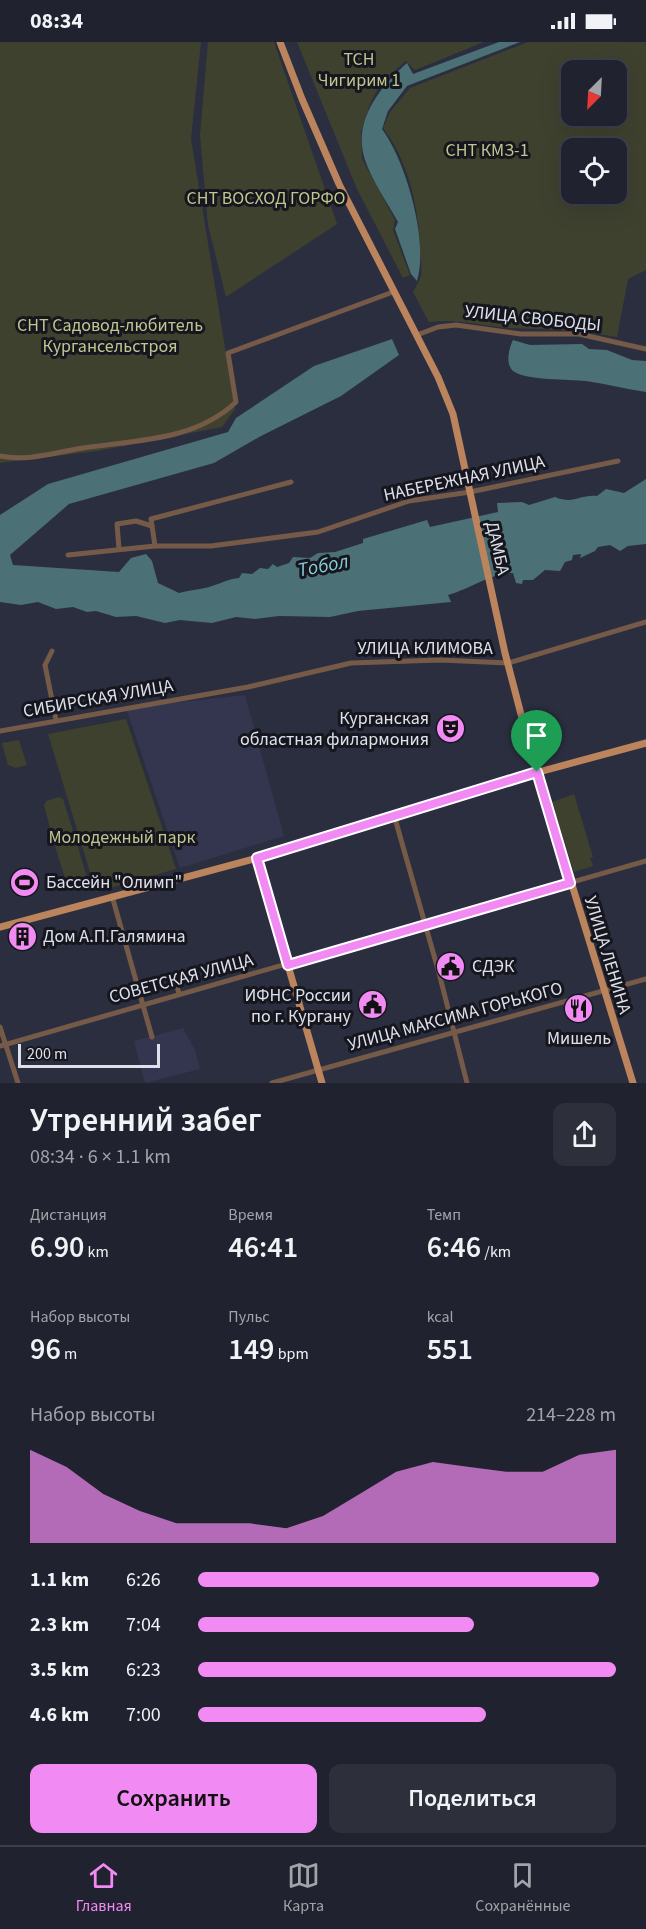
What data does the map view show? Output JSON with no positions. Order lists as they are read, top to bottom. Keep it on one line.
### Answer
{"streets":{"main road":["ДАМБА","УЛИЦА ЛЕНИНА"],"street":["УЛИЦА СВОБОДЫ","НАБЕРЕЖНАЯ УЛИЦА","УЛИЦА КЛИМОВА","СИБИРСКАЯ УЛИЦА","СОВЕТСКАЯ УЛИЦА","УЛИЦА МАКСИМА ГОРЬКОГО"]},"crossings":[["УЛИЦА СВОБОДЫ","ДАМБА"],["НАБЕРЕЖНАЯ УЛИЦА","ДАМБА"],["ДАМБА","УЛИЦА КЛИМОВА"],["ДАМБА","УЛИЦА ЛЕНИНА"],["УЛИЦА КЛИМОВА","СИБИРСКАЯ УЛИЦА"],["УЛИЦА КЛИМОВА","УЛИЦА ЛЕНИНА"],["УЛИЦА ЛЕНИНА","СОВЕТСКАЯ УЛИЦА"],["УЛИЦА ЛЕНИНА","УЛИЦА МАКСИМА ГОРЬКОГО"]],"water":["Тобол"],"parks":["ТСН Чигирим 1","СНТ КМЗ-1","СНТ ВОСХОД ГОРФО","СНТ Садовод-любитель Кургансельстроя","Молодежный парк"],"places":{"theatre":["Курганская областная филармония"],"sports":["Бассейн \"Олимп\""],"building":["Дом А.П.Галямина"],"public building":["СДЭК","ИФНС России по г. Кургану"],"restaurant":["Мишель"]},"scale_bar":"200 m","north":"bottom left","page":{"status":"08:34","scale":"200 m","heading":["Утренний забег","08:34 · 6 × 1.1 km"],"stats":[["Дистанция","6.90 km"],["Время","46:41"],["Темп","6:46 /km"],["Набор высоты","96 m"],["Пульс","149 bpm"],["kcal","551"]],"chart":["Набор высоты","214–228 m"],"list":[{"name":"1.1 km","note":"6:26"},{"name":"2.3 km","note":"7:04"},{"name":"3.5 km","note":"6:23"},{"name":"4.6 km","note":"7:00"}],"buttons":["Сохранить","Поделиться"],"tabs":["Главная","Карта","Сохранённые"]}}
